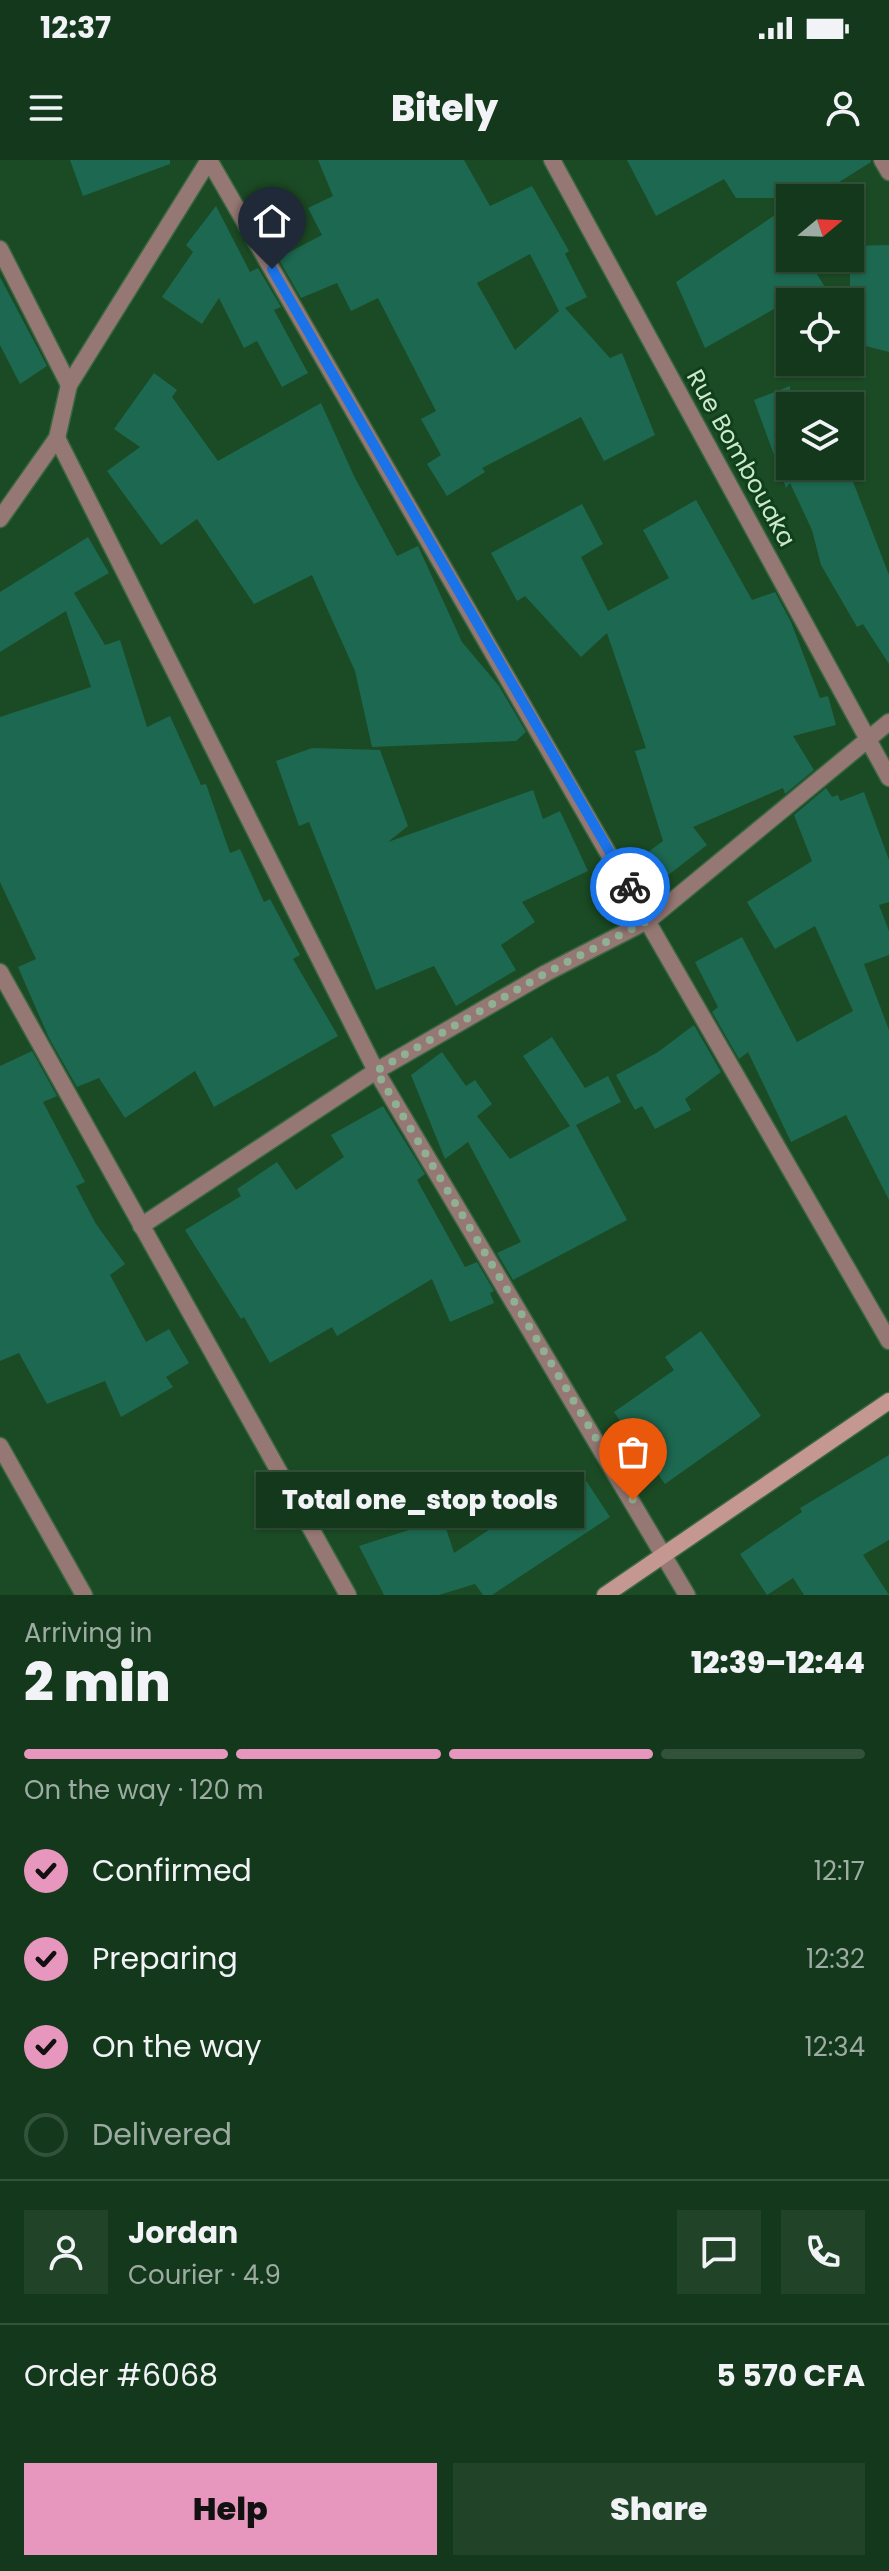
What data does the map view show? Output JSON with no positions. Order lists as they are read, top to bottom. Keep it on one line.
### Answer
{"streets":{"street":["Rue Bombouaka"]},"places":["Total one_stop tools"],"north":"right","page":{"status":"12:37","header":"Bitely","bubble":"Total one_stop tools","heading":["2 min","Arriving in","12:39–12:44"],"panel":["Jordan","Courier · 4.9","Order #6068","5 570 CFA"],"bar":"On the way · 120 m","list":[["Confirmed","12:17"],["Preparing","12:32"],["On the way","12:34"],"Delivered"],"buttons":["Help","Share"]}}
